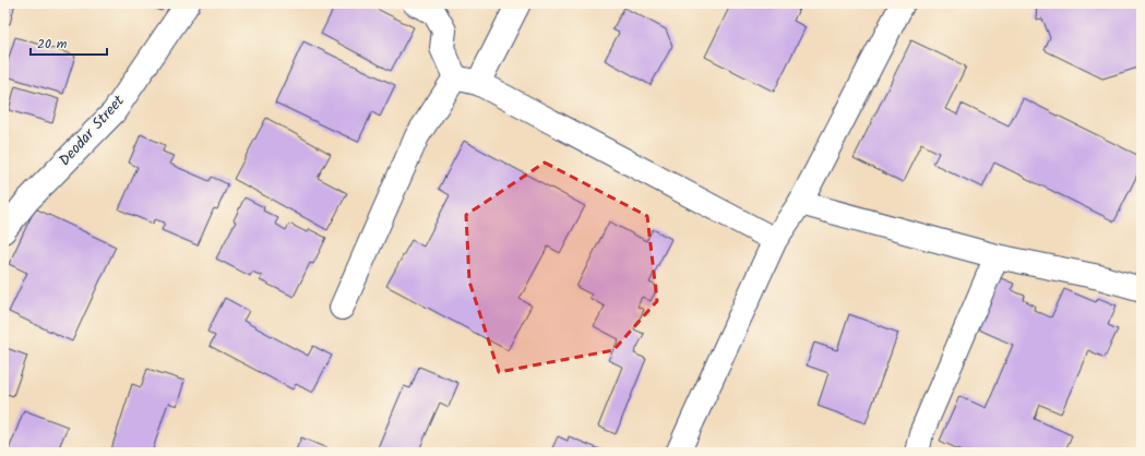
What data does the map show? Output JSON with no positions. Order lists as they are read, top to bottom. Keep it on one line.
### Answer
{"streets":{"street":["Deodar Street"]},"scale_bar":"20 m"}
